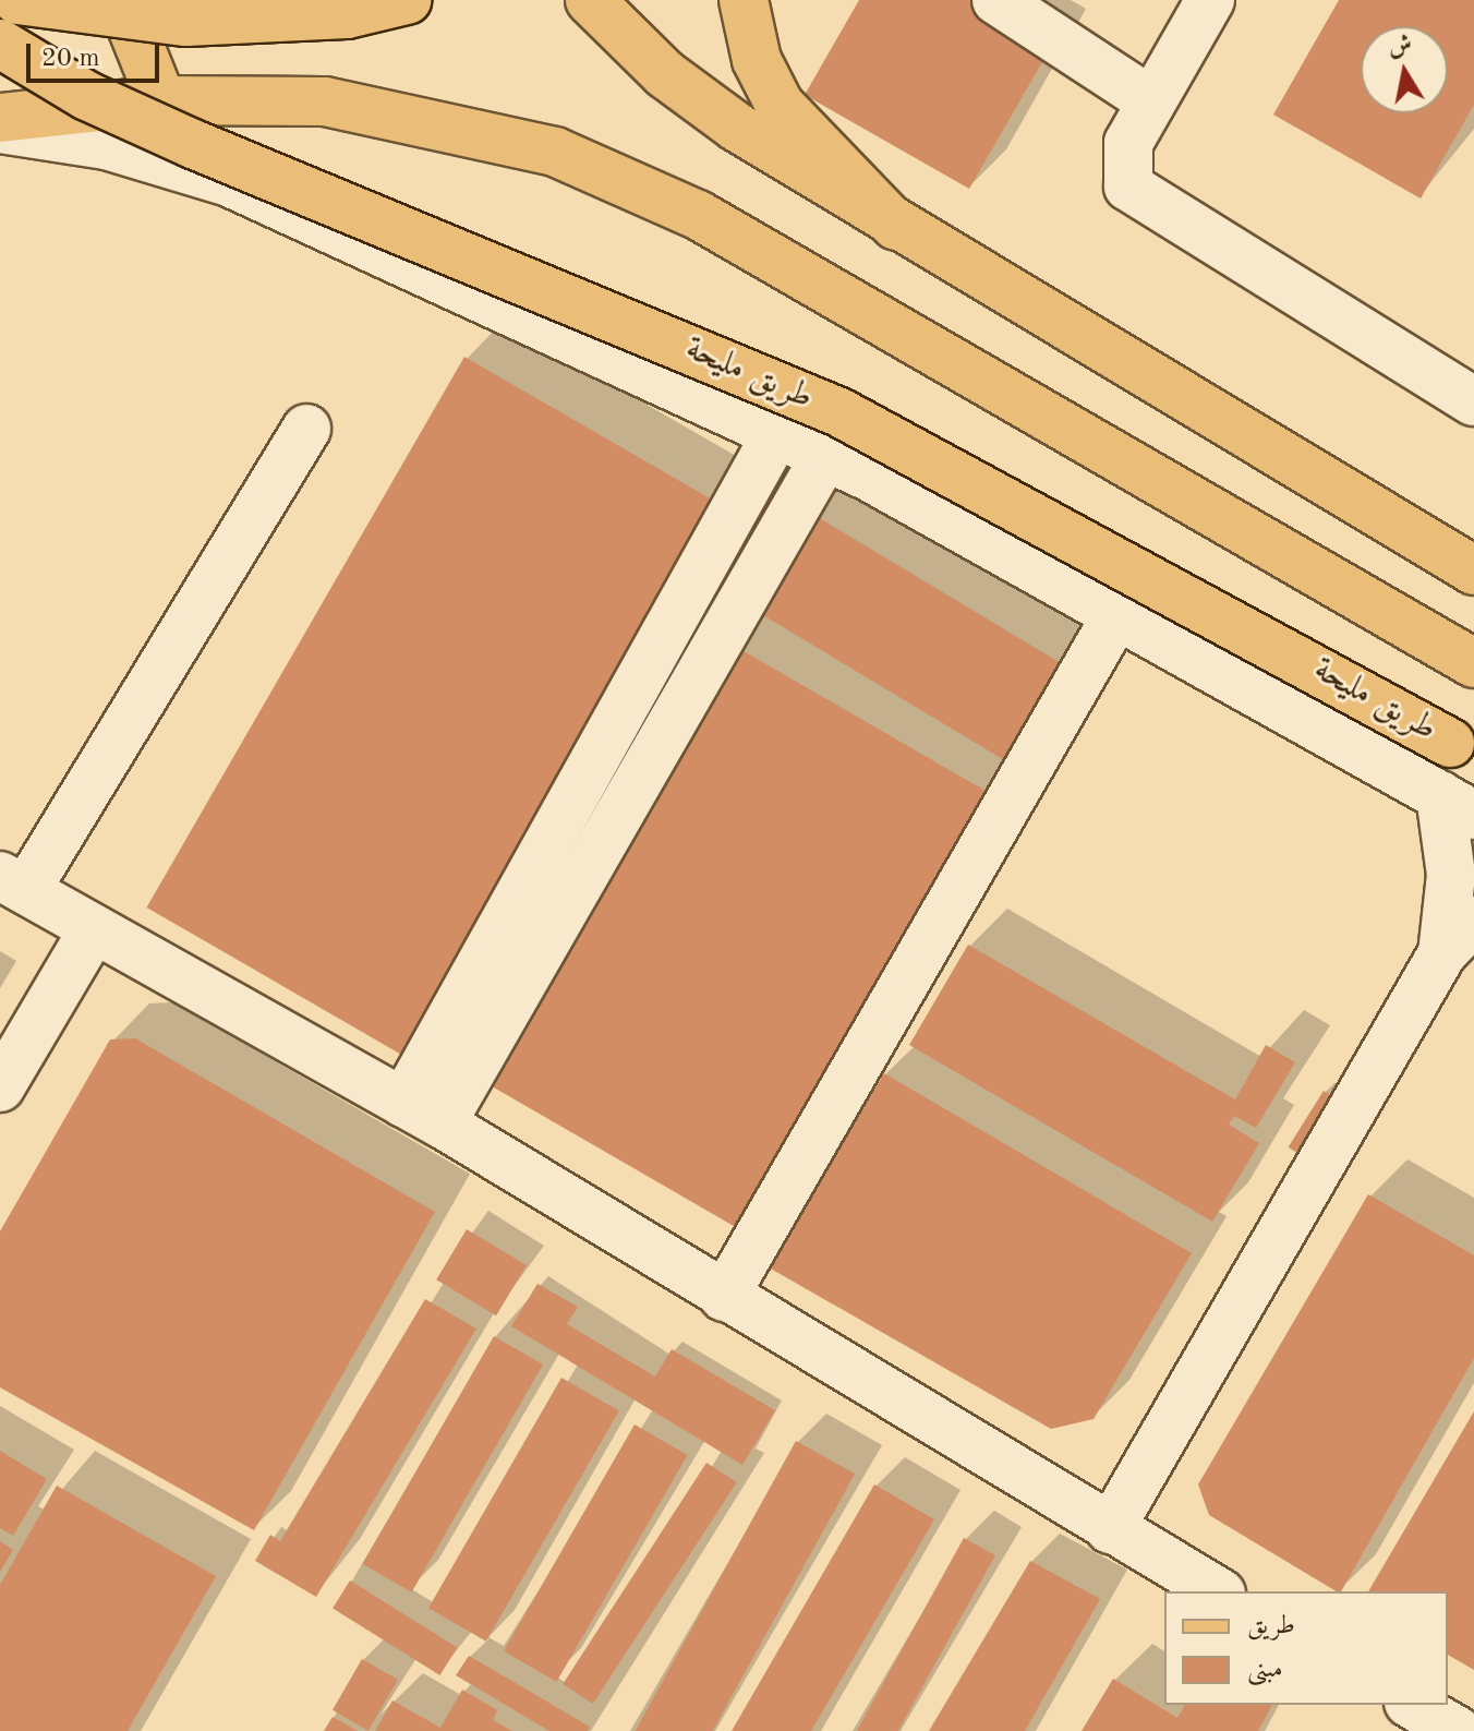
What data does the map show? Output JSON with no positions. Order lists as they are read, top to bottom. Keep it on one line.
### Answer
{"streets":{"main road":["طريق مليحة"]},"legend":["طريق","مبنى"],"scale_bar":"20 m","north":"top"}
